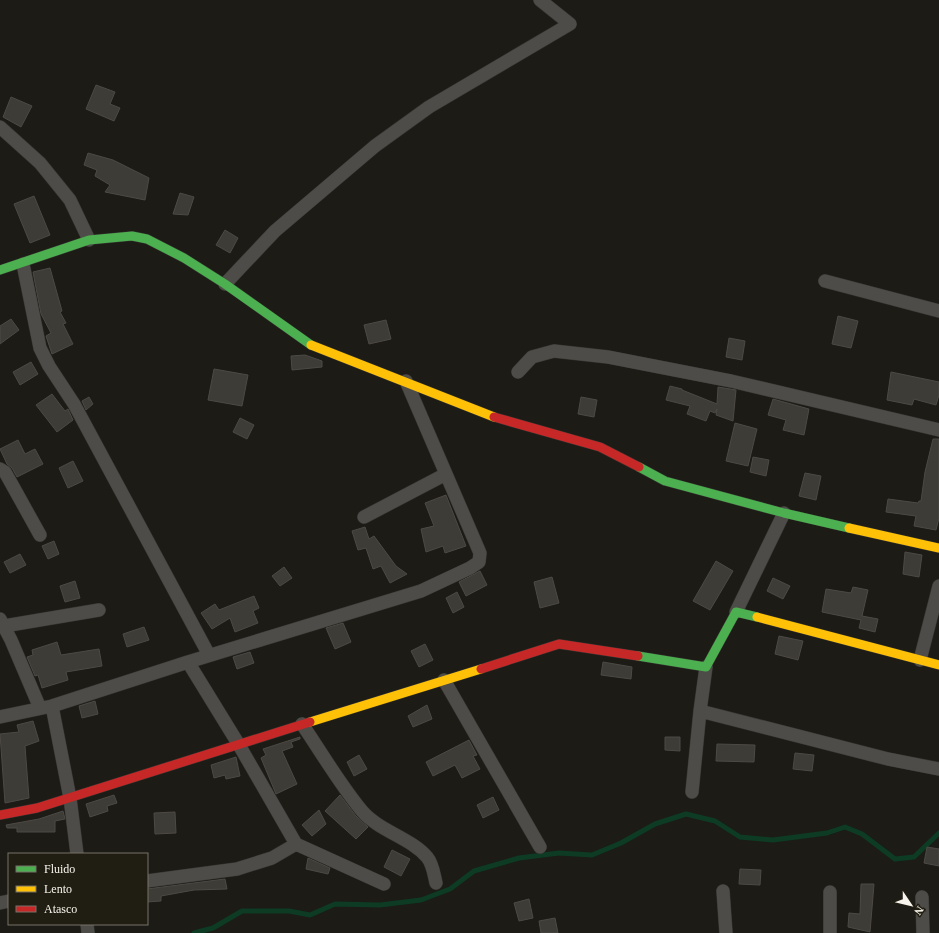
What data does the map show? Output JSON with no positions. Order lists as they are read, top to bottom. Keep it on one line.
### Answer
{"legend":["Fluido","Lento","Atasco"],"north":"bottom right"}
